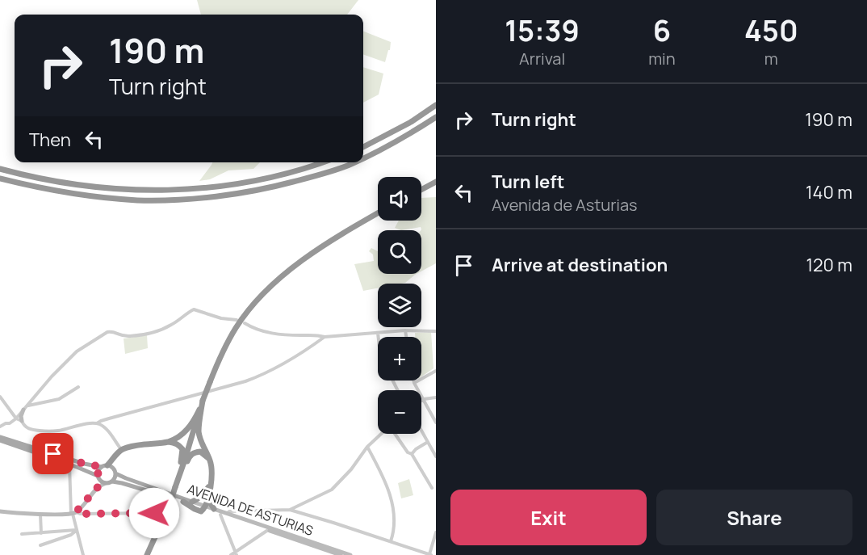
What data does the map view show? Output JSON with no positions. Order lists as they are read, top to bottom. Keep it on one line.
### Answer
{"streets":{"main road":["AVENIDA DE ASTURIAS"]},"page":{"eta":["15:39","Arrival","6","min","450","m"],"turn":["190 m","Turn right"],"list":[{"name":"Turn right","value":"190 m"},{"name":"Turn left","note":"Avenida de Asturias","value":"140 m"},{"name":"Arrive at destination","value":"120 m"}],"then":"Then","map_buttons":["+","−"],"buttons":["Exit","Share"]}}
